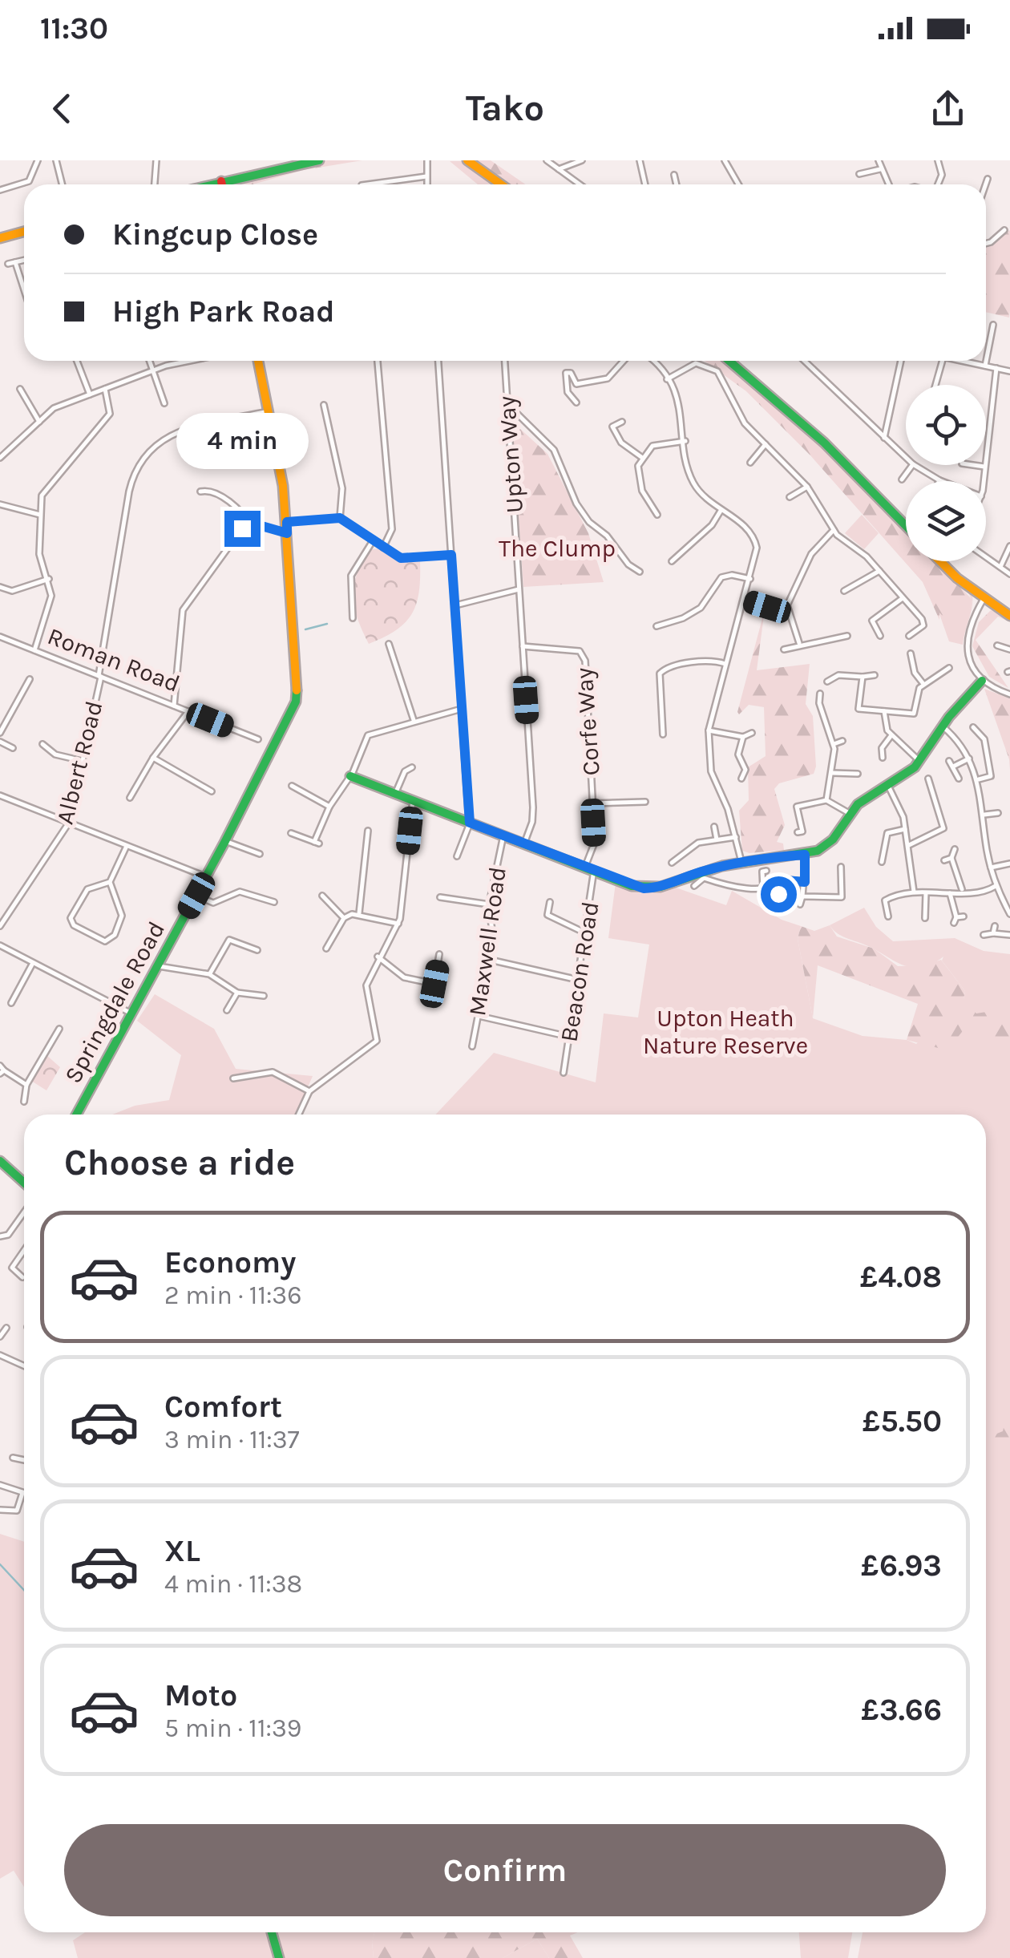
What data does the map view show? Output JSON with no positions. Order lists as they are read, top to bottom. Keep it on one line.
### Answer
{"streets":{"street":["Upton Way","Roman Road","Corfe Way","Albert Road","Maxwell Road","Beacon Road","Springdale Road"]},"crossings":[["Upton Way","Corfe Way"],["Roman Road","Albert Road"],["Corfe Way","Beacon Road"],["Albert Road","Springdale Road"]],"parks":["The Clump","Upton Heath Nature Reserve"],"page":{"status":"11:30","header":"Tako","banner":["Kingcup Close","High Park Road"],"bubble":"4 min","heading":"Choose a ride","list":[{"name":"Economy","note":"2 min · 11:36","value":"£4.08"},{"name":"Comfort","note":"3 min · 11:37","value":"£5.50"},{"name":"XL","note":"4 min · 11:38","value":"£6.93"},{"name":"Moto","note":"5 min · 11:39","value":"£3.66"}],"buttons":"Confirm"}}
